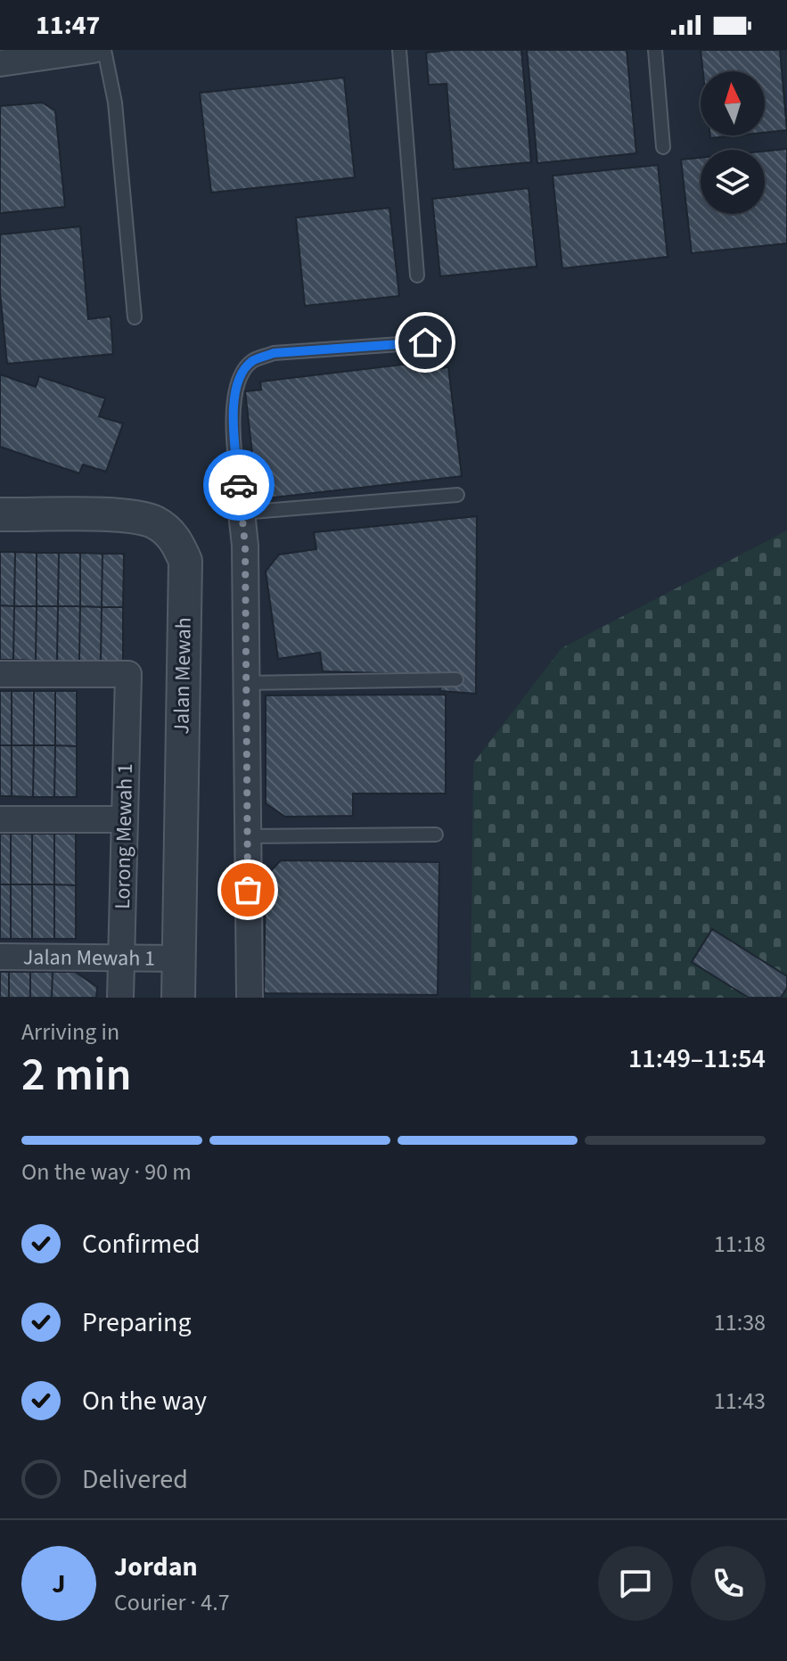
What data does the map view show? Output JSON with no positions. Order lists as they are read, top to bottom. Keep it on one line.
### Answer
{"streets":{"street":["Jalan Mewah","Lorong Mewah 1","Jalan Mewah 1"]},"crossings":[["Jalan Mewah","Jalan Mewah 1"],["Lorong Mewah 1","Jalan Mewah 1"]],"north":"top","page":{"status":"11:47","heading":["2 min","Arriving in","11:49–11:54"],"panel":["Jordan","Courier · 4.7"],"bar":"On the way · 90 m","list":[["Confirmed","11:18"],["Preparing","11:38"],["On the way","11:43"],"Delivered"],"round":"J"}}
